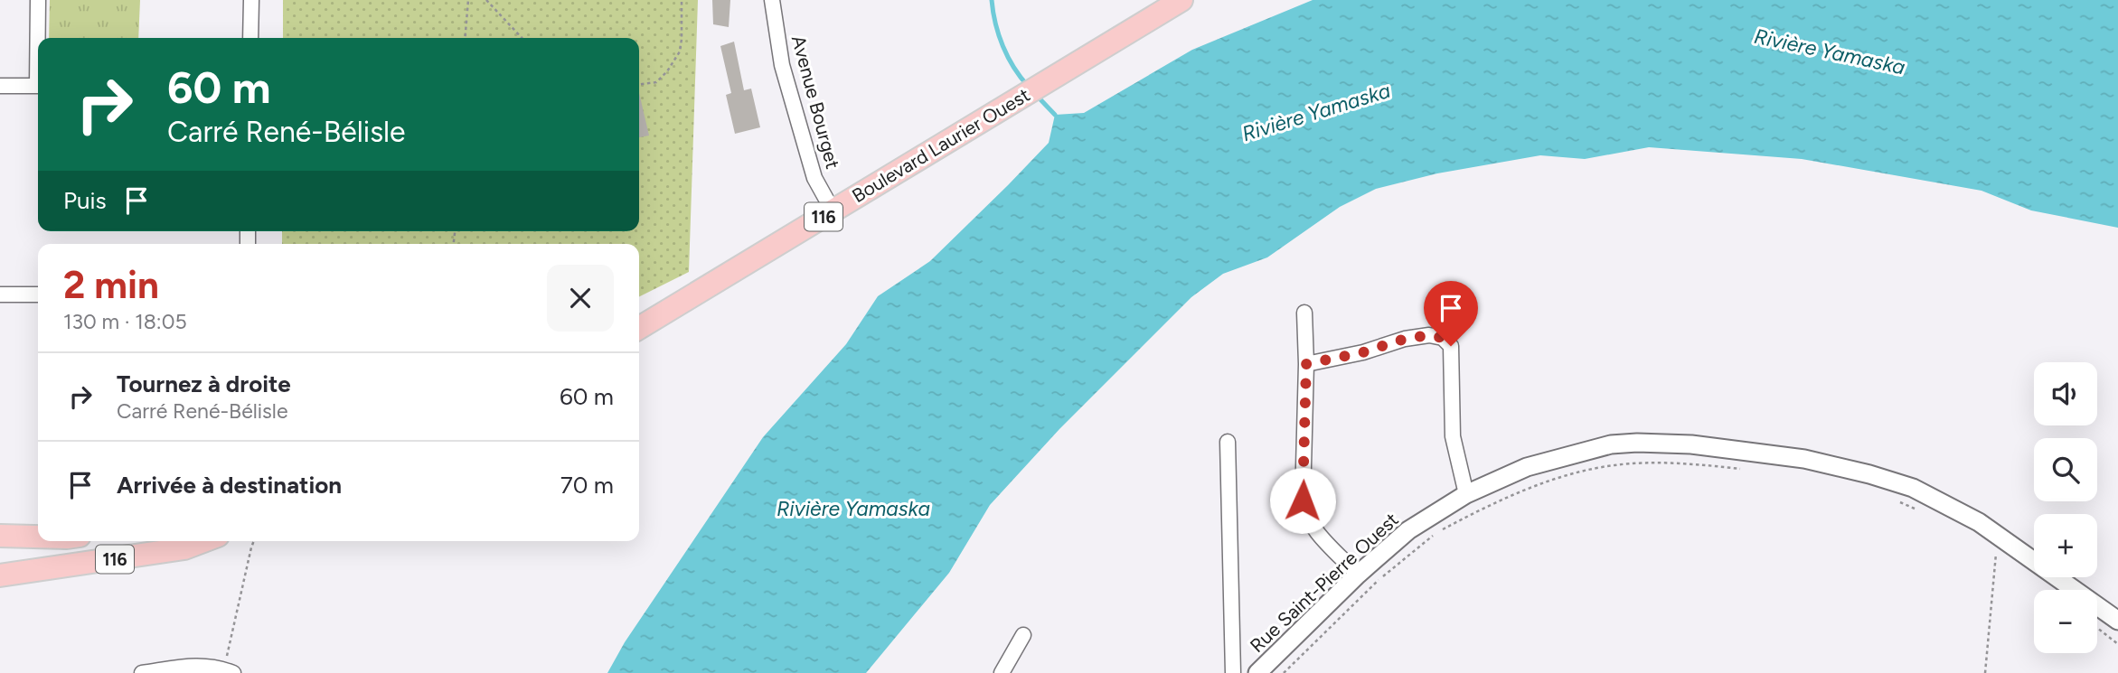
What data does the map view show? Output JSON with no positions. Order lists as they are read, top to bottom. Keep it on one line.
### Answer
{"streets":{"main road":["Boulevard Laurier Ouest","116"],"street":["Avenue Bourget","Rue Saint-Pierre Ouest"]},"crossings":[["Avenue Bourget","Boulevard Laurier Ouest"]],"water":["Rivière Yamaska"],"page":{"turn":["60 m","Carré René-Bélisle"],"then":"Puis","heading":["2 min","130 m · 18:05"],"list":[{"name":"Tournez à droite","note":"Carré René-Bélisle","value":"60 m"},{"name":"Arrivée à destination","value":"70 m"}],"map_buttons":["+","−"]}}
